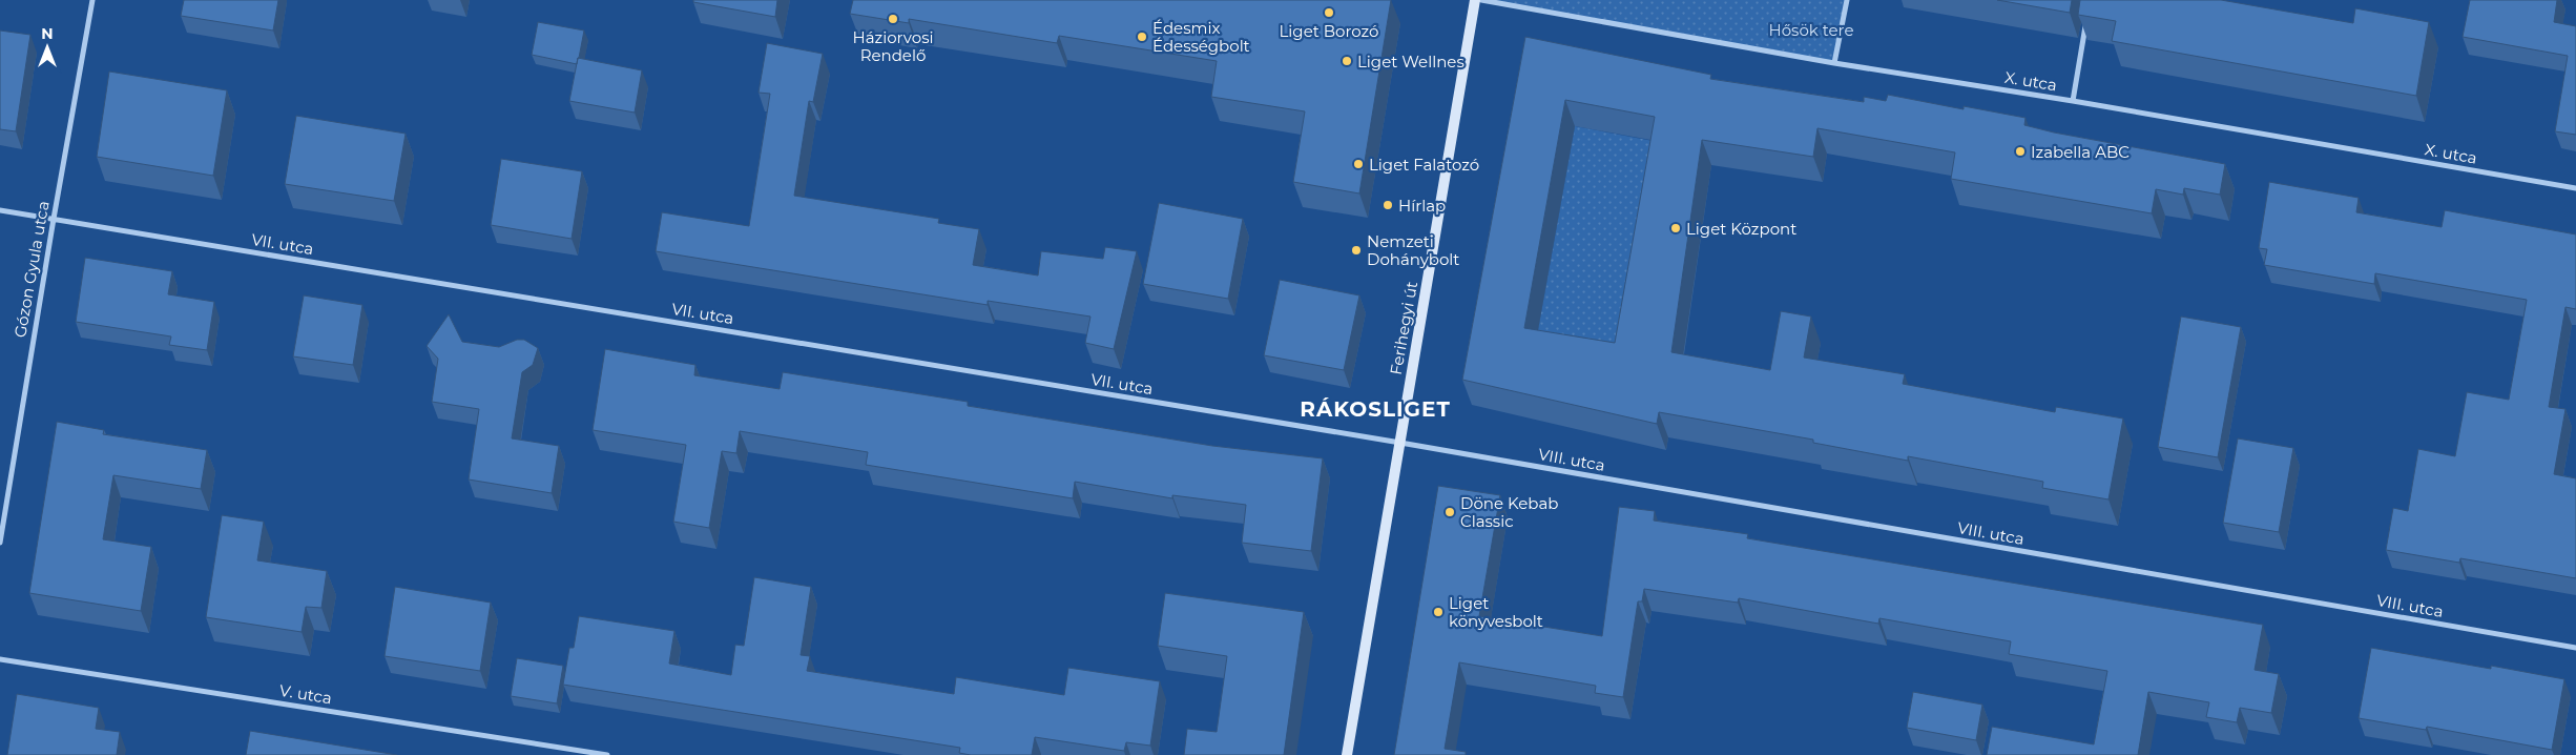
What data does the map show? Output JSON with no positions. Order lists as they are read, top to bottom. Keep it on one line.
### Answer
{"streets":{"street":["X. utca","VII. utca","Gózon Gyula utca","Ferihegyi út","VIII. utca","V. utca"]},"crossings":[["VII. utca","Gózon Gyula utca"],["VII. utca","Ferihegyi út"],["VII. utca","VIII. utca"],["Ferihegyi út","VIII. utca"]],"districts":["RÁKOSLIGET"],"parks":["Hősök tere"],"places":["Liget Borozó","Háziorvosi Rendelő","Édesmix Édességbolt","Liget Wellnes","Izabella ABC","Liget Falatozó","Hírlap","Liget Központ","Nemzeti Dohánybolt","Döne Kebab Classic","Liget könyvesbolt"],"north":"top"}
